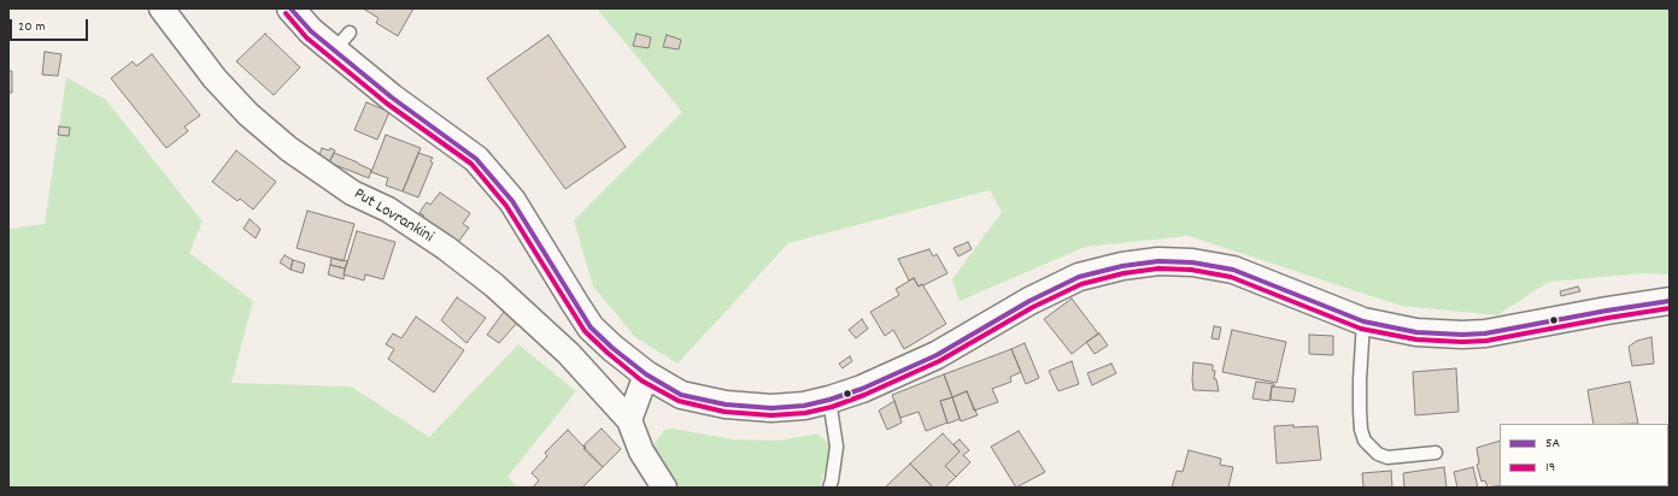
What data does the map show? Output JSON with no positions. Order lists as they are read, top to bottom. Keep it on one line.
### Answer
{"streets":{"street":["Put Lovrankini"]},"lines":["transit line 5A","transit line 19"],"legend":["5A","19"],"scale_bar":"20 m"}
